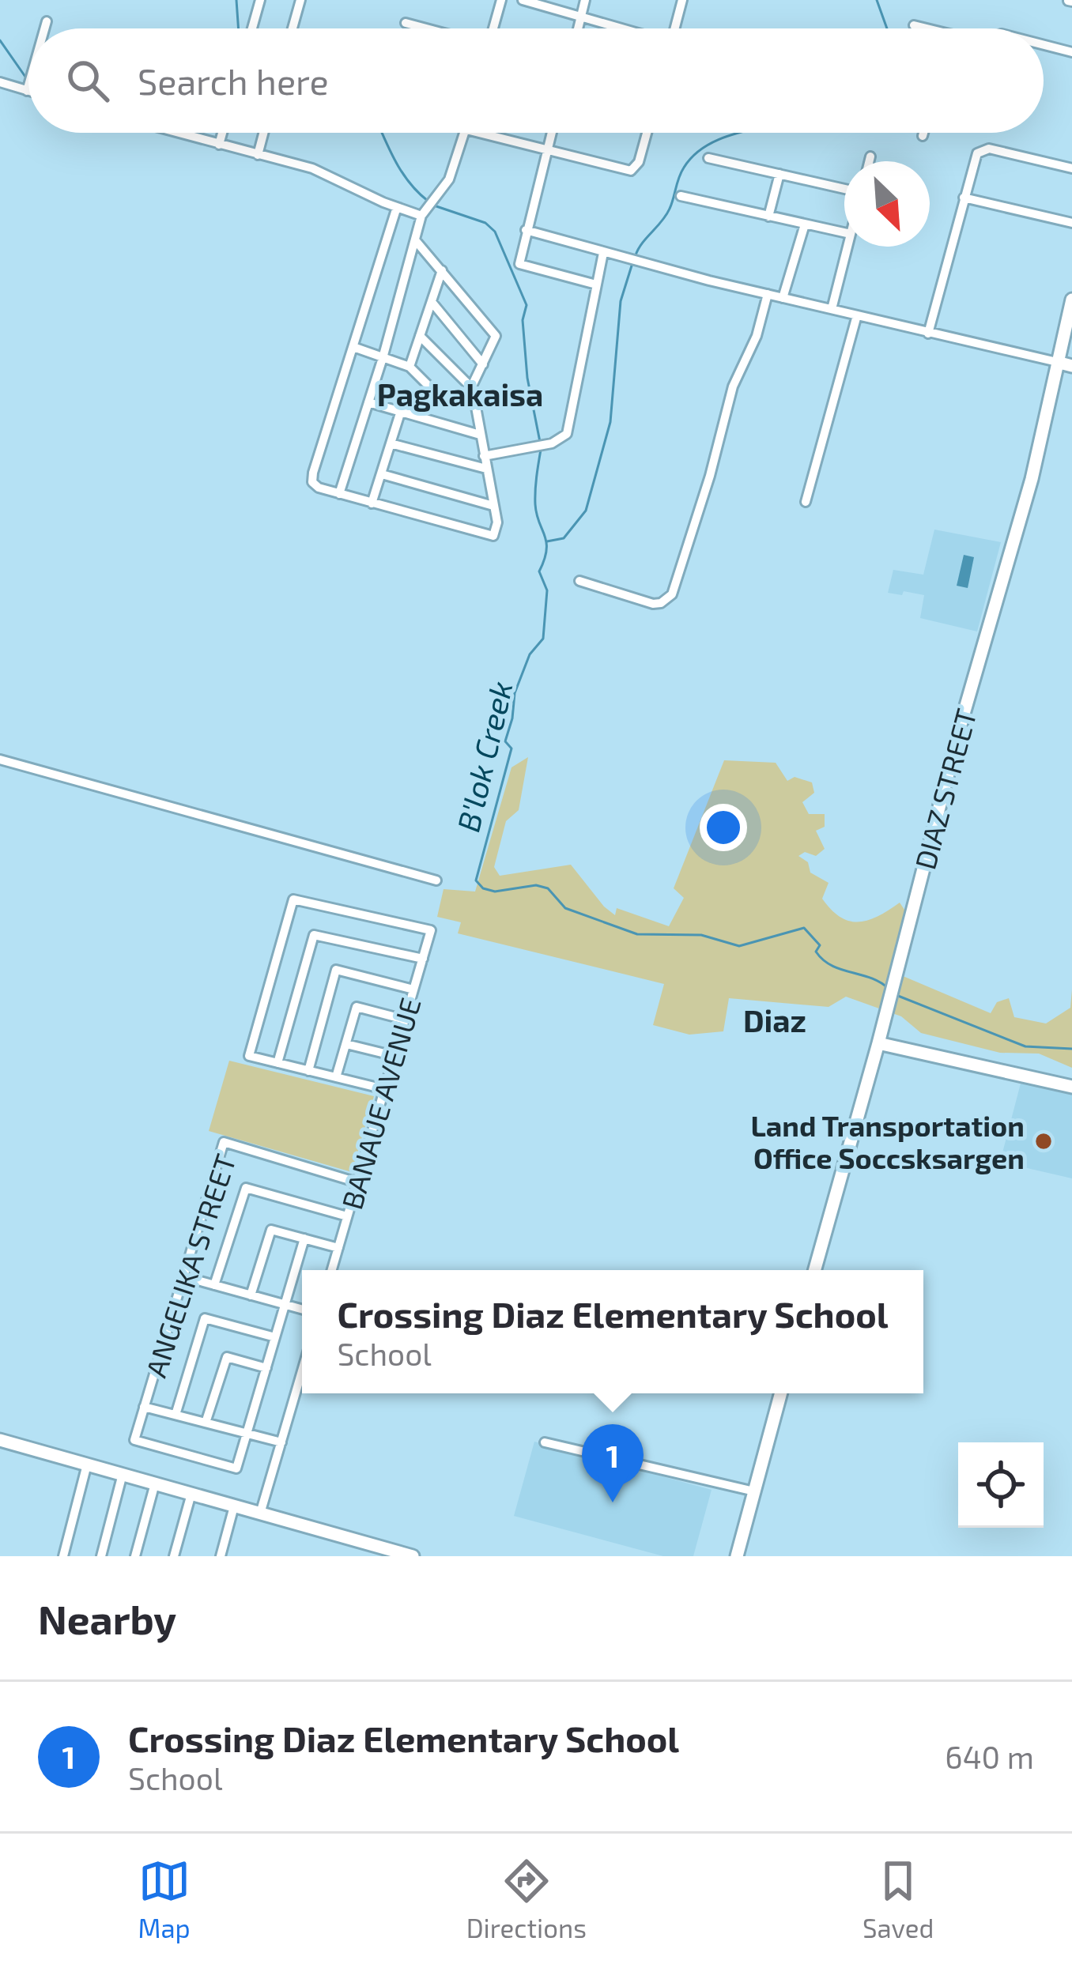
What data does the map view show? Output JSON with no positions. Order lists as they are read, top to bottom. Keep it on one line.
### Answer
{"streets":{"main road":["DIAZ STREET"],"street":["BANAUE AVENUE","ANGELIKA STREET"]},"crossings":[["BANAUE AVENUE","ANGELIKA STREET"]],"districts":["Pagkakaisa","Diaz"],"water":["B'lok Creek"],"places":["Land Transportation Office Soccsksargen"],"north":"bottom right","page":{"search":"Search here","popup":["Crossing Diaz Elementary School","School"],"pins":"1","heading":"Nearby","list":[{"mark":"1","name":"Crossing Diaz Elementary School","note":"School","value":"640 m"}],"nav":["Map","Directions","Saved"]}}
